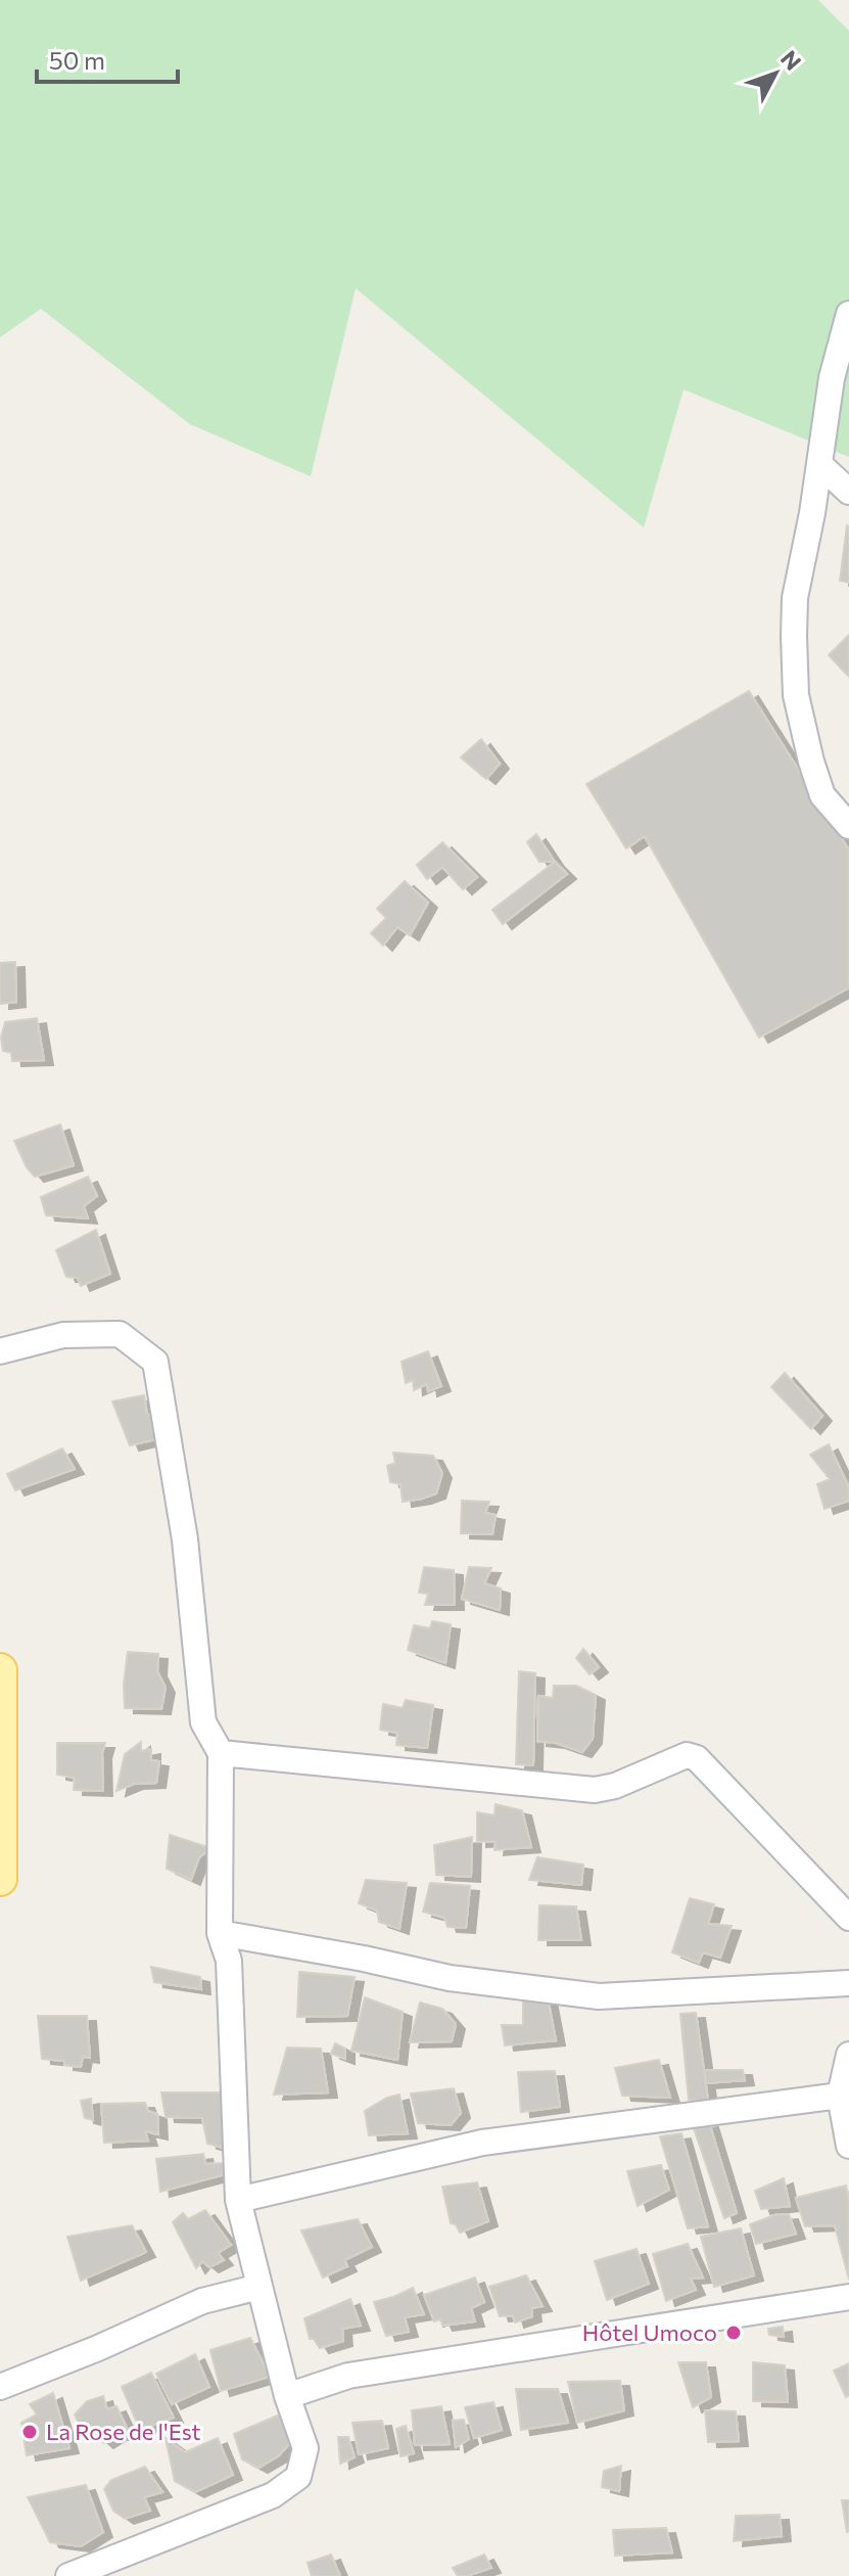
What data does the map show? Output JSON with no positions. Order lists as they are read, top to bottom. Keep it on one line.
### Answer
{"places":["Hôtel Umoco","La Rose de l'Est"],"scale_bar":"50 m","north":"top right"}
